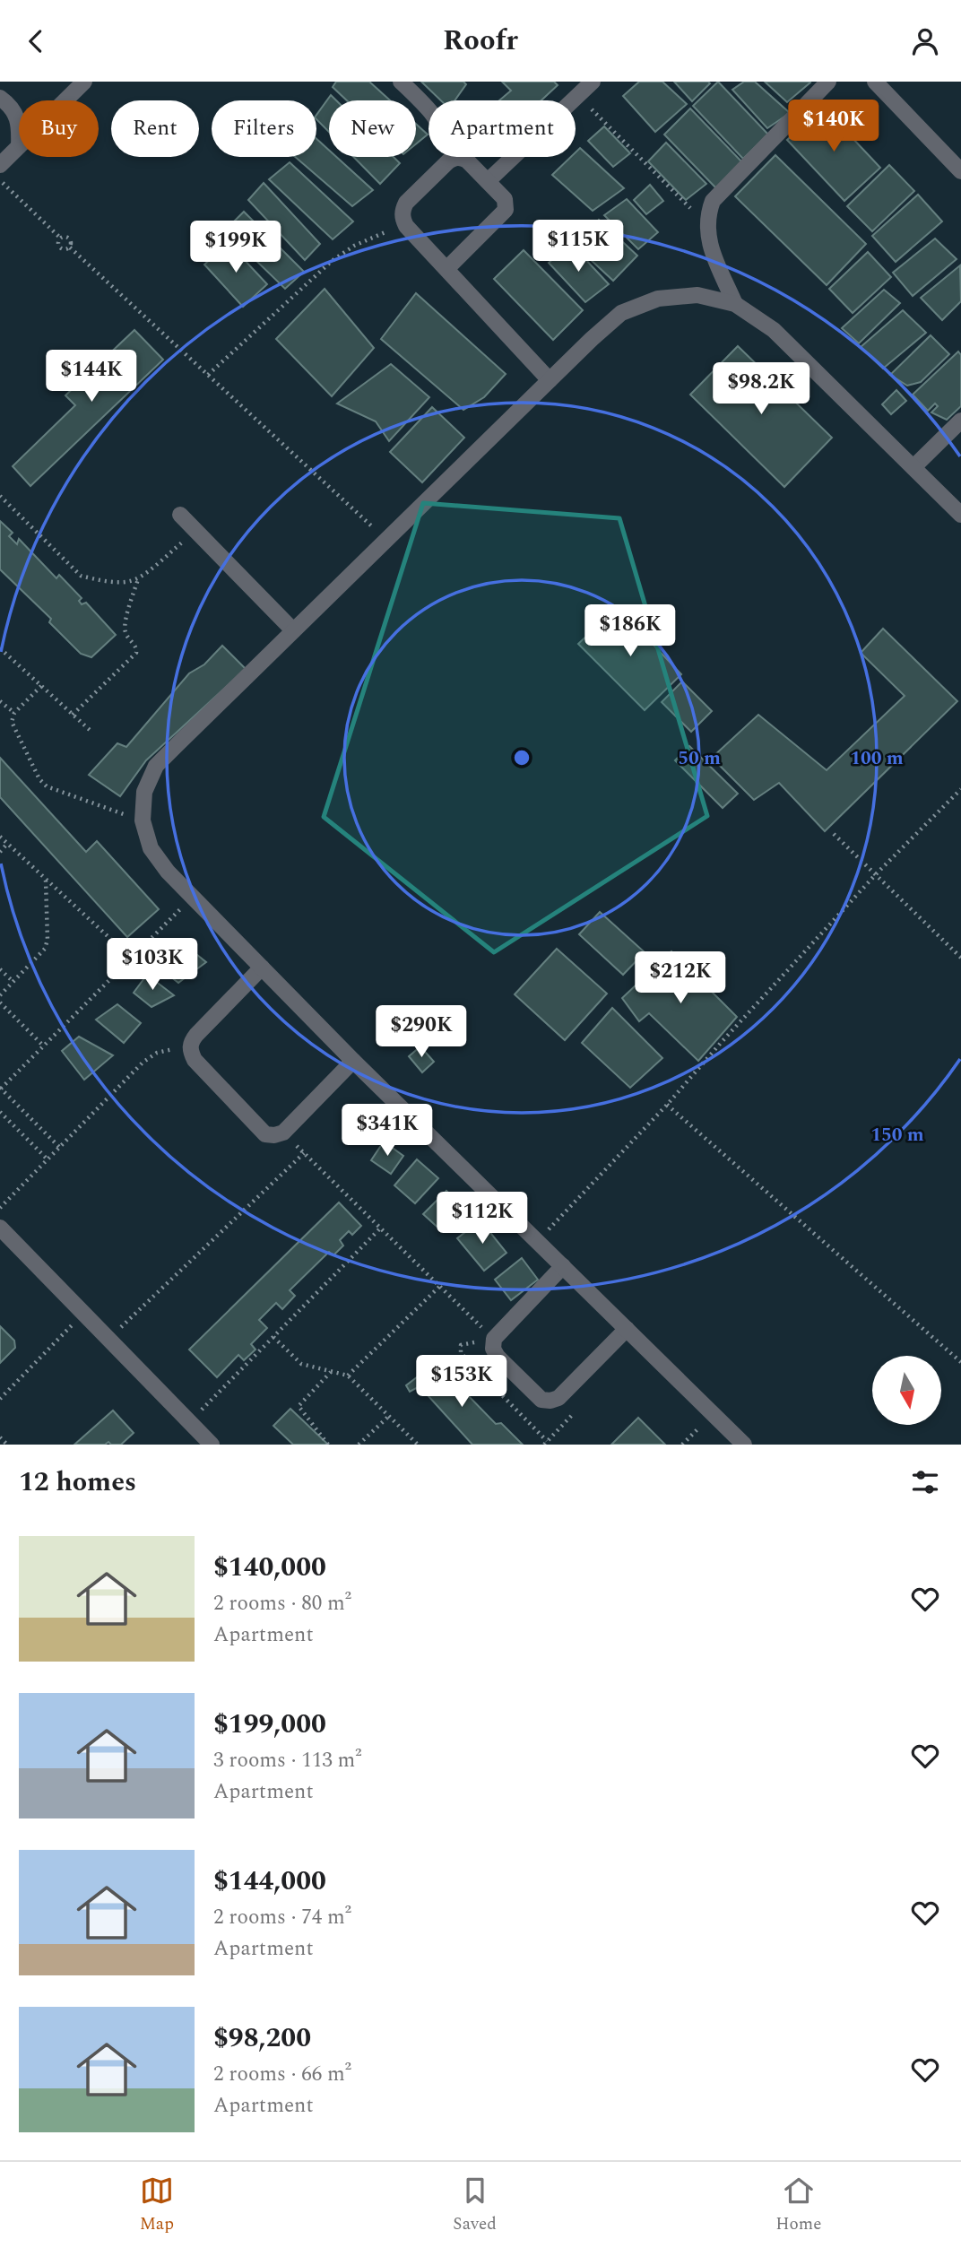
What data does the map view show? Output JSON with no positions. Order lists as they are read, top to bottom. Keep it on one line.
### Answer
{"north":"bottom","page":{"header":"Roofr","price":["$140K","$115K","$199K","$144K","$98.2K","$186K","$103K","$212K","$290K","$341K","$112K","$153K"],"chip":["Buy","Rent","Filters","New","Apartment"],"heading":"12 homes","list":[{"name":"$140,000","note":"2 rooms · 80 m² · Apartment"},{"name":"$199,000","note":"3 rooms · 113 m² · Apartment"},{"name":"$144,000","note":"2 rooms · 74 m² · Apartment"},{"name":"$98,200","note":"2 rooms · 66 m² · Apartment"}],"tabs":["Map","Saved","Home"]},"rings":["50 m","100 m","150 m"]}
